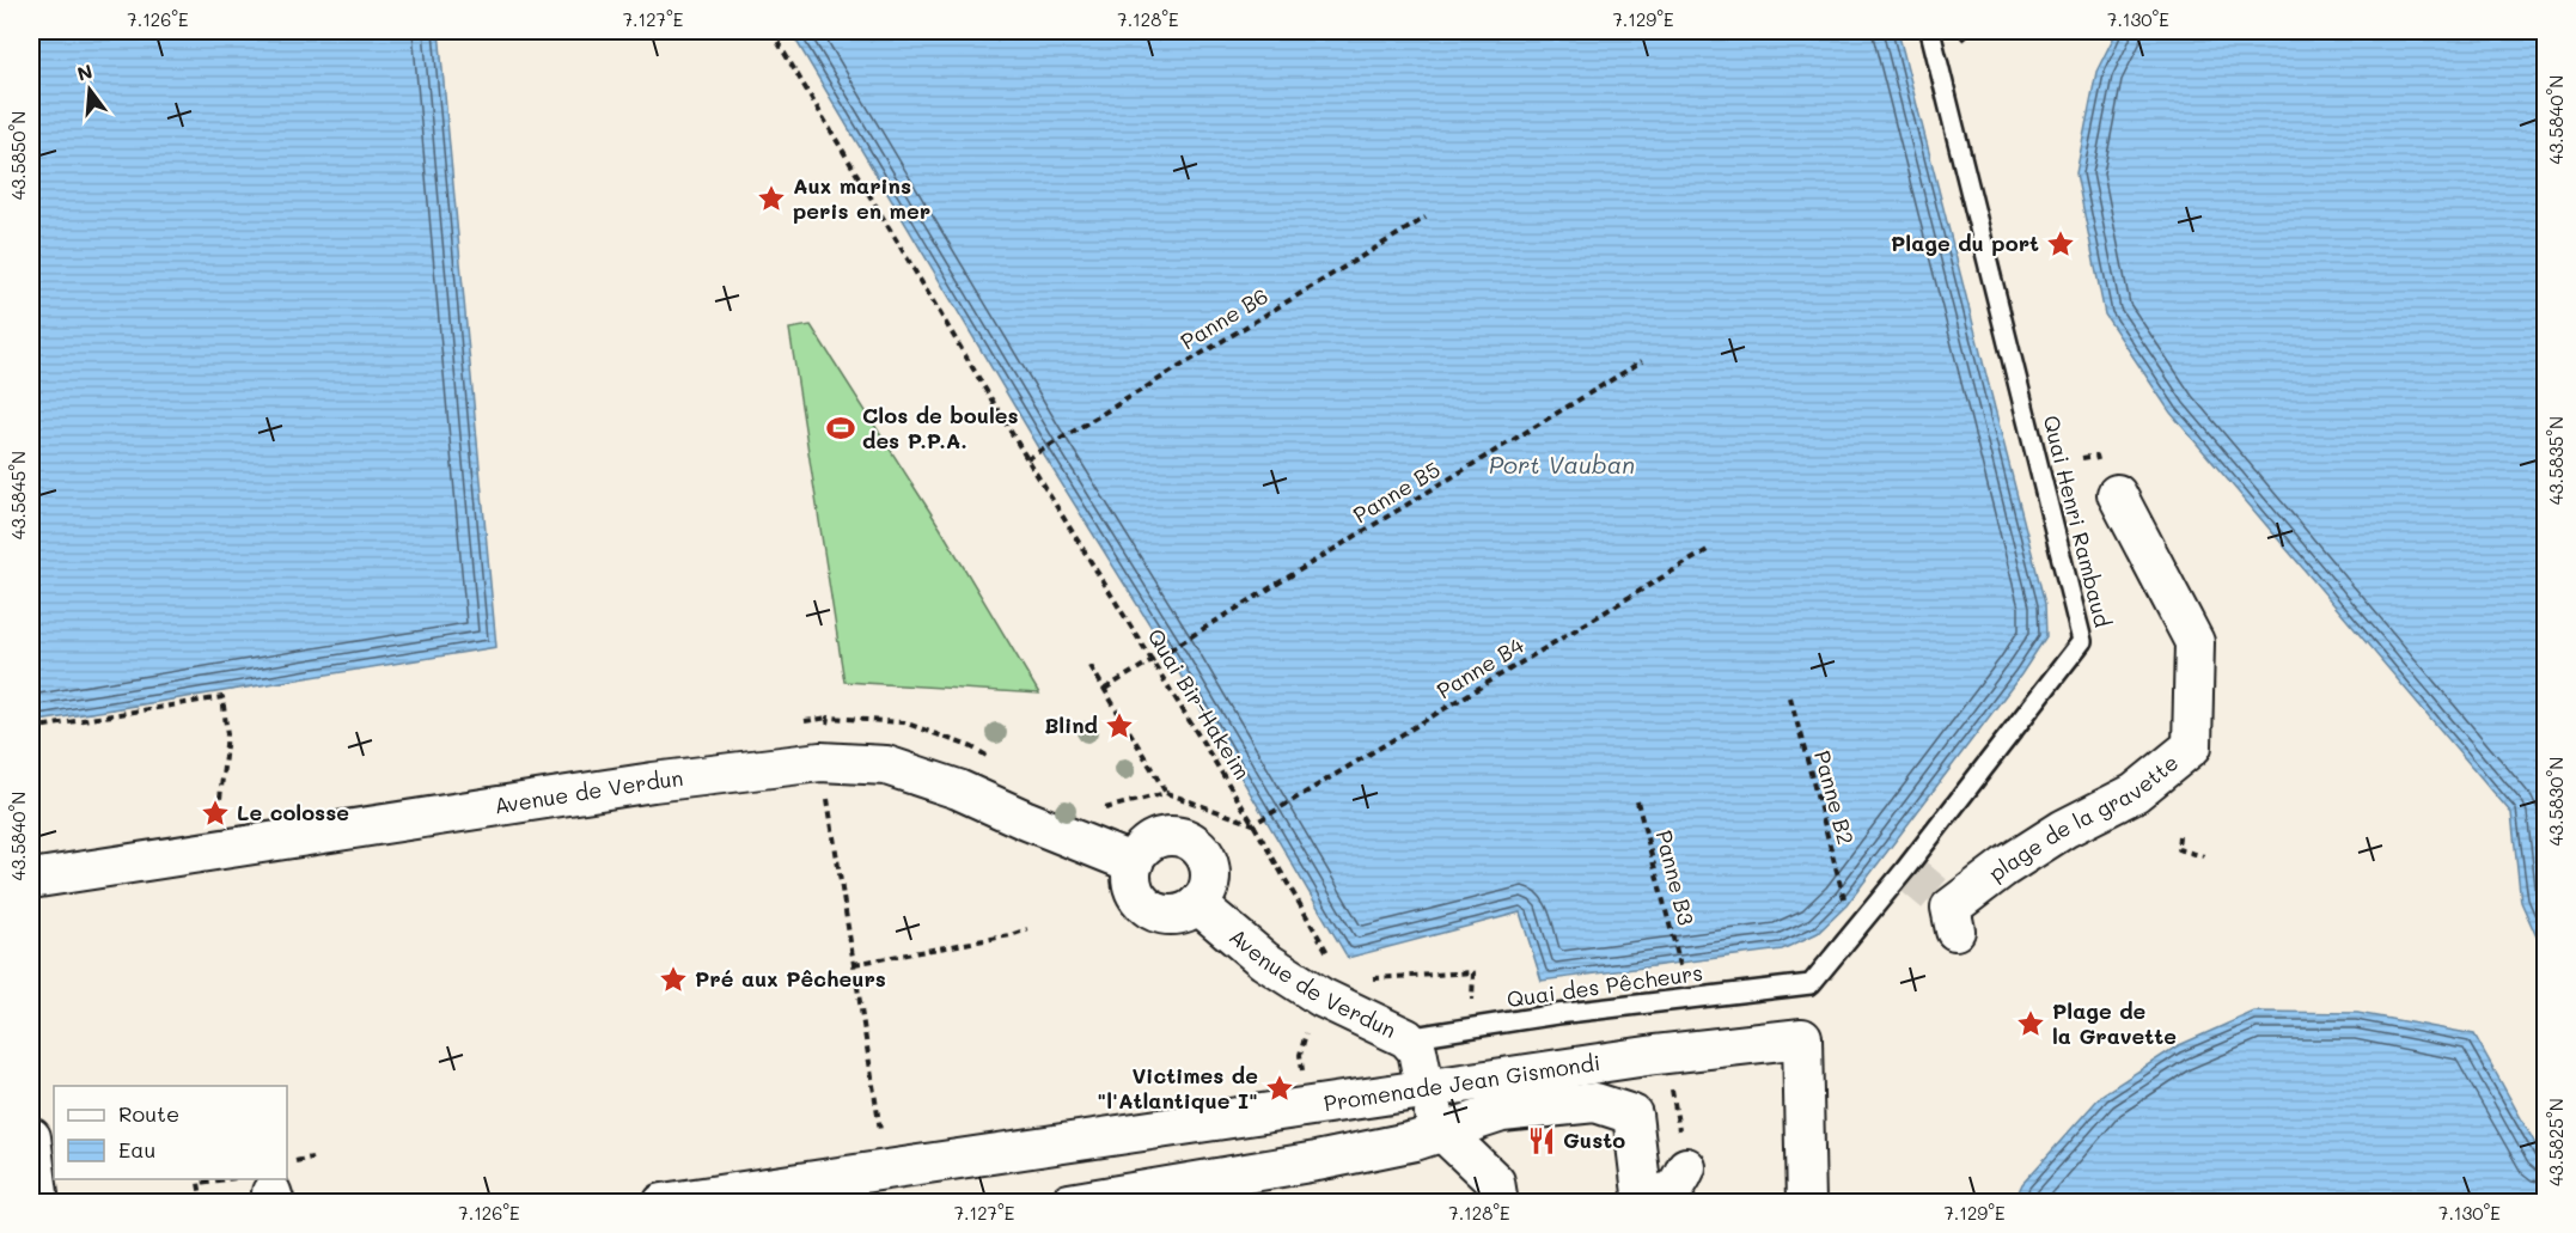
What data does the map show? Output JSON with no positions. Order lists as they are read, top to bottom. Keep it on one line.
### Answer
{"streets":{"street":["Avenue de Verdun","plage de la gravette","Promenade Jean Gismondi"],"lane":["Quai Henri Rambaud","Quai des Pêcheurs"],"path":["Panne B6","Panne B5","Panne B4","Quai Bir-Hakeim","Panne B2","Panne B3"]},"crossings":[["Panne B6","Quai Bir-Hakeim"],["Panne B5","Quai Bir-Hakeim"],["Quai Henri Rambaud","Quai des Pêcheurs"],["Panne B4","Quai Bir-Hakeim"],["Avenue de Verdun","Quai des Pêcheurs"]],"water":["Port Vauban"],"places":{"place":["Aux marins peris en mer","Plage du port","Blind","Le colosse","Pré aux Pêcheurs","Plage de la Gravette","Victimes de \"l'Atlantique I\""],"sports":["Clos de boules des P.P.A."],"restaurant":["Gusto"]},"legend":["Route","Eau"],"north":"top","coordinates":["7.126°E","7.127°E","7.128°E","7.129°E","7.130°E","43.5840°N","43.5850°N","43.5835°N","43.5845°N","43.5830°N","43.5825°N"]}
